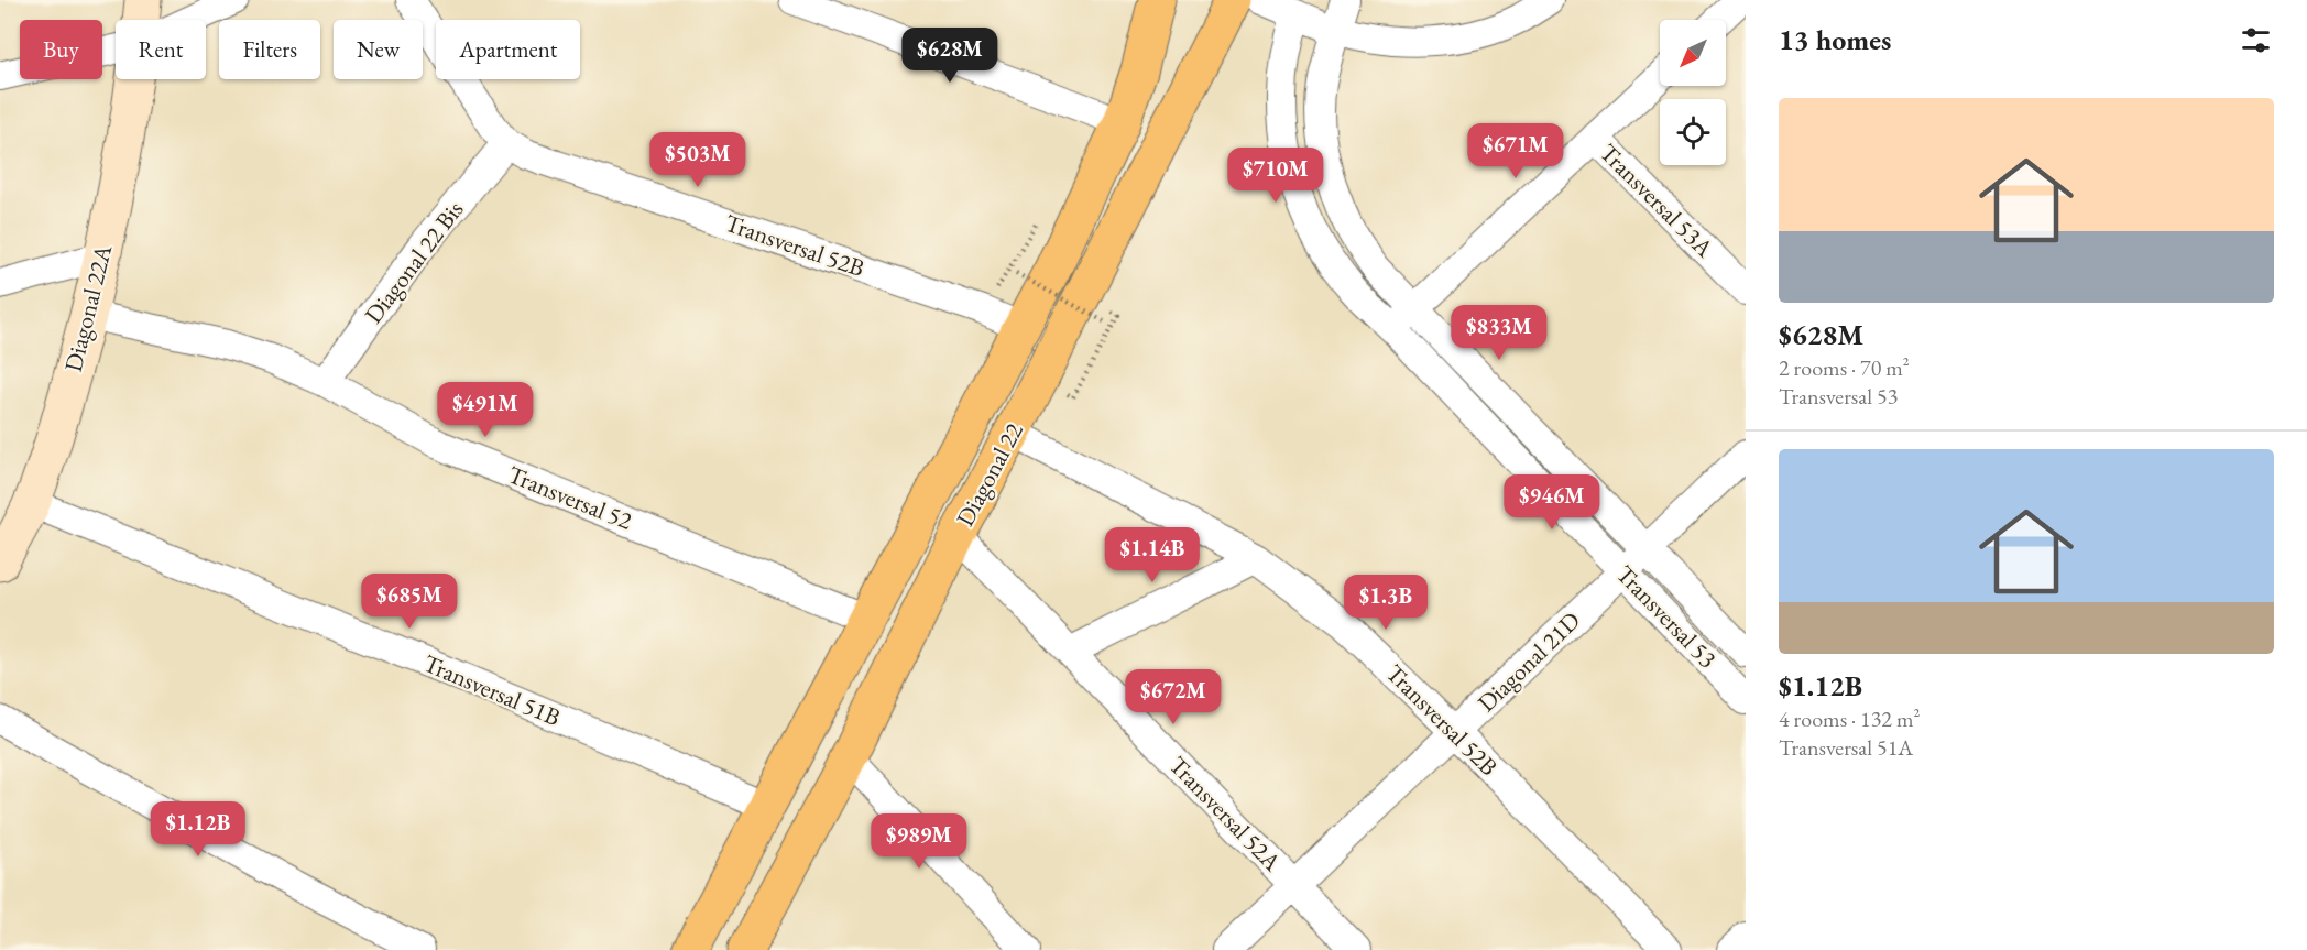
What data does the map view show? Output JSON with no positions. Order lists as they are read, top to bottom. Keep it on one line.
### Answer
{"streets":{"main road":["Diagonal 22"],"street":["Transversal 53A","Transversal 52B","Diagonal 22 Bis","Diagonal 22A","Transversal 52","Transversal 53","Diagonal 21D","Transversal 51B","Transversal 52A"]},"crossings":[["Transversal 52B","Diagonal 22 Bis"],["Transversal 52B","Diagonal 22"],["Transversal 52B","Diagonal 21D"],["Diagonal 22 Bis","Transversal 52"],["Diagonal 22A","Transversal 52"],["Diagonal 22A","Transversal 51B"],["Diagonal 22","Transversal 52"],["Diagonal 22","Transversal 51B"],["Diagonal 22","Transversal 52A"],["Transversal 53","Diagonal 21D"],["Diagonal 21D","Transversal 52A"]],"north":"bottom left","page":{"heading":"13 homes","chip":["Buy","Rent","Filters","New","Apartment"],"price":["$628M","$671M","$503M","$710M","$833M","$491M","$946M","$1.14B","$685M","$1.3B","$672M","$1.12B","$989M"],"list":[{"name":"$628M","note":"2 rooms · 70 m² · Transversal 53"},{"name":"$1.12B","note":"4 rooms · 132 m² · Transversal 51A"}]}}
